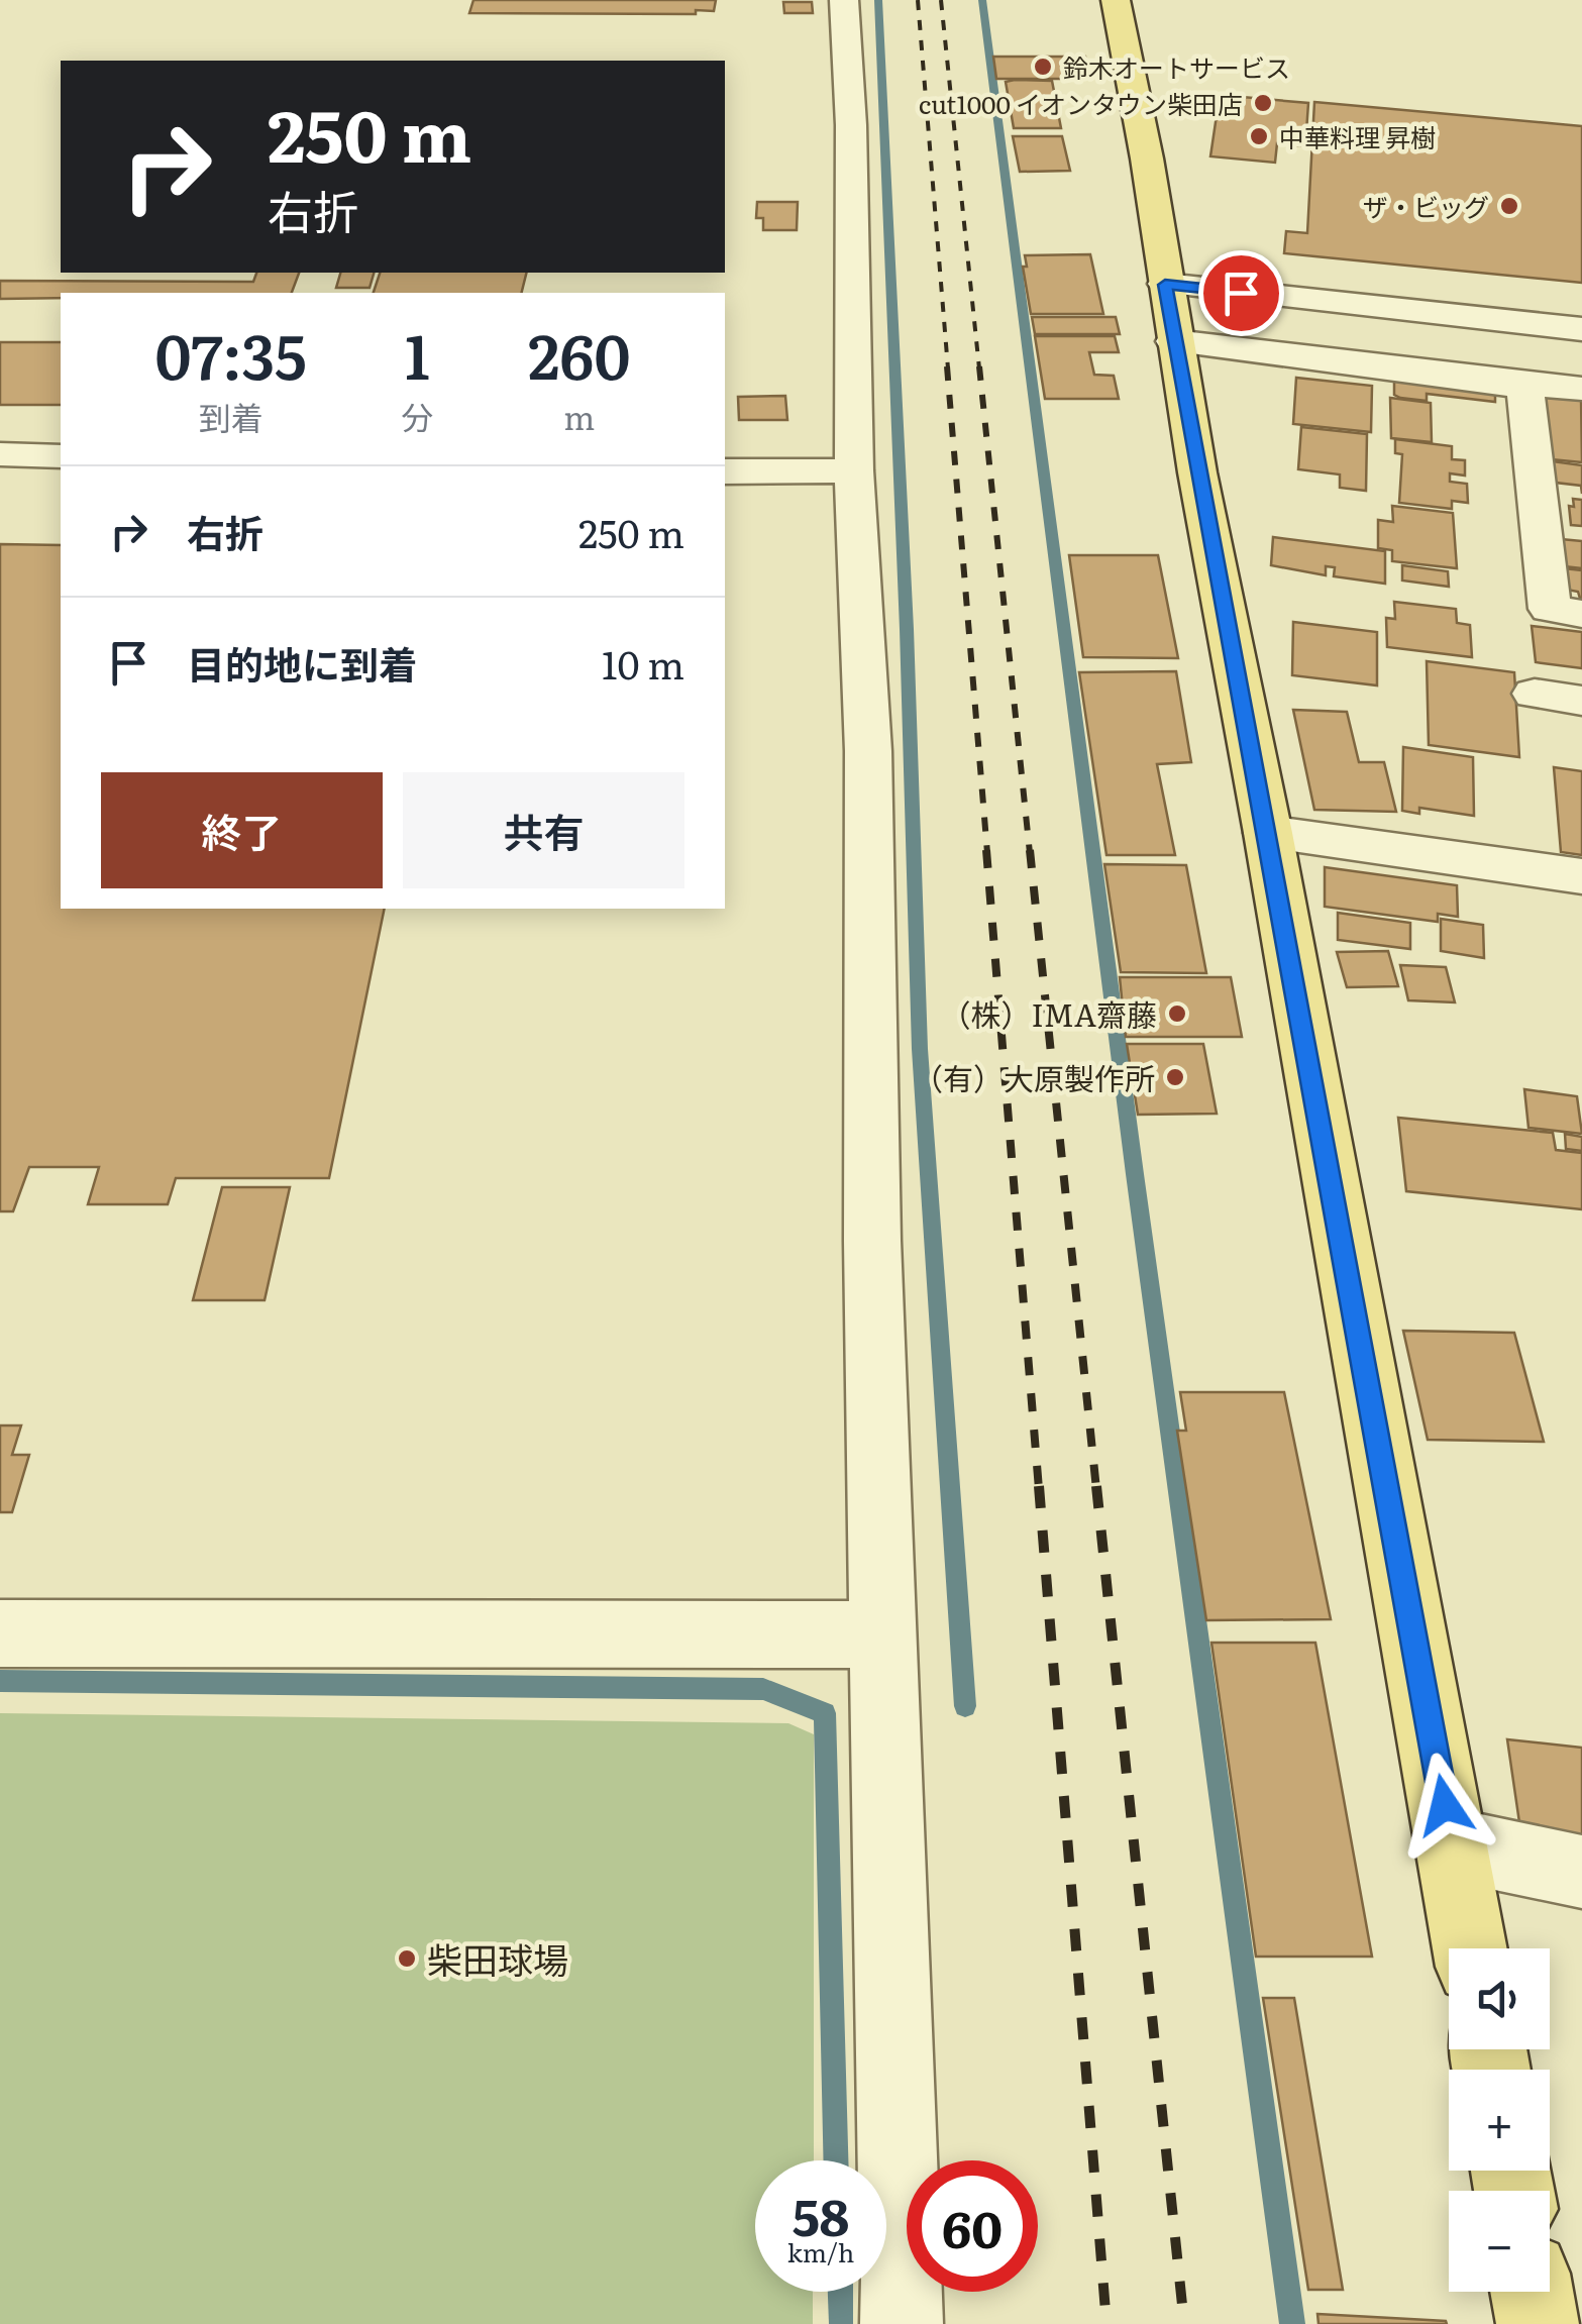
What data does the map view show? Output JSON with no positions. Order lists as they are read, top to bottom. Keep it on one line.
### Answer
{"places":["鈴木オートサービス","cut1000 イオンタウン柴田店","中華料理 昇樹","ザ・ビッグ","（株）IMA齋藤","（有）大原製作所","柴田球場"],"page":{"turn":["250 m","右折"],"eta":["07:35","到着","1","分","260","m"],"list":[{"name":"右折","value":"250 m"},{"name":"目的地に到着","value":"10 m"}],"buttons":["終了","共有"],"map_buttons":["+","−"],"speed":"58 km/h","limit":"60"}}
